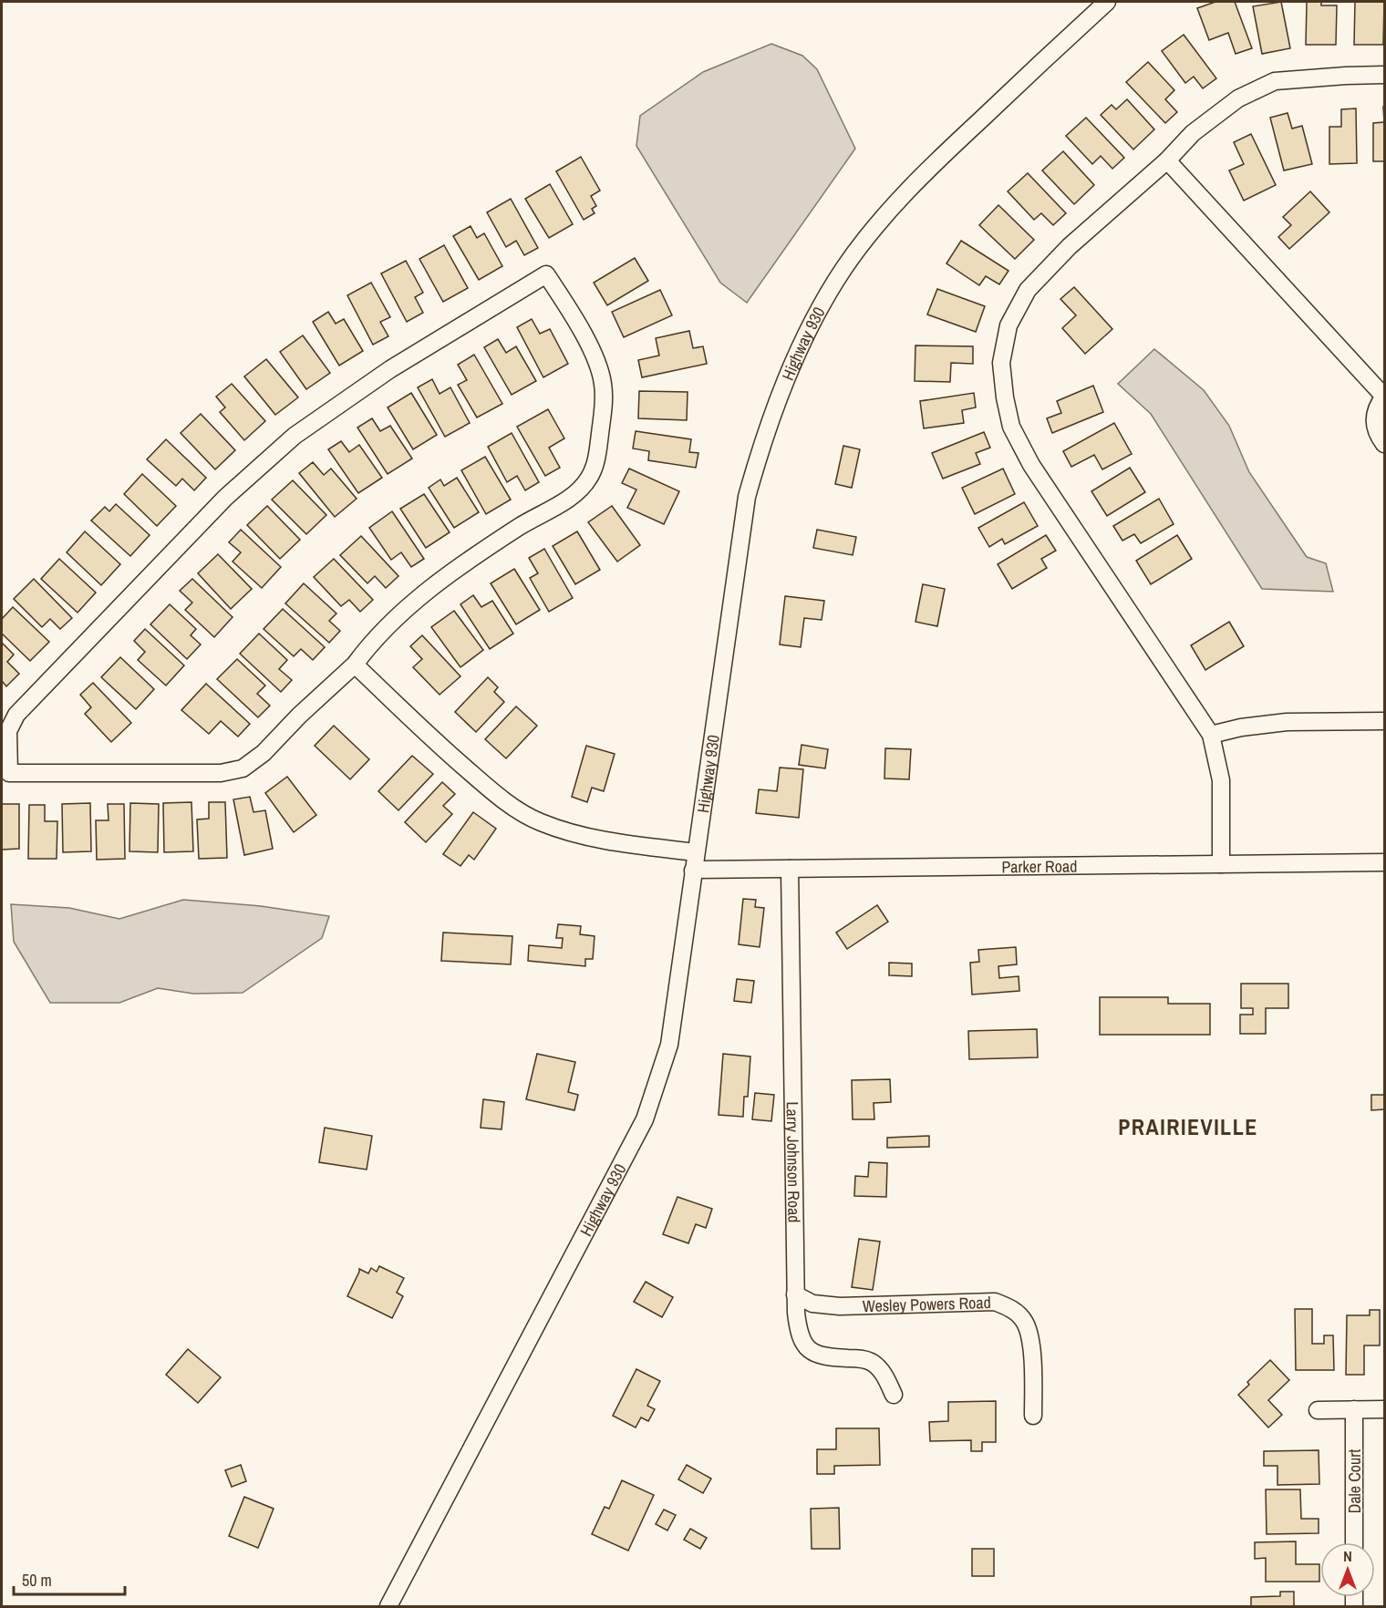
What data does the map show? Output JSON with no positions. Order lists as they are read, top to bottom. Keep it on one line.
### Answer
{"streets":{"street":["Highway 930","Parker Road","Larry Johnson Road","Wesley Powers Road","Dale Court"]},"crossings":[["Highway 930","Parker Road"],["Parker Road","Larry Johnson Road"],["Larry Johnson Road","Wesley Powers Road"]],"districts":["PRAIRIEVILLE"],"scale_bar":"50 m","north":"top"}
